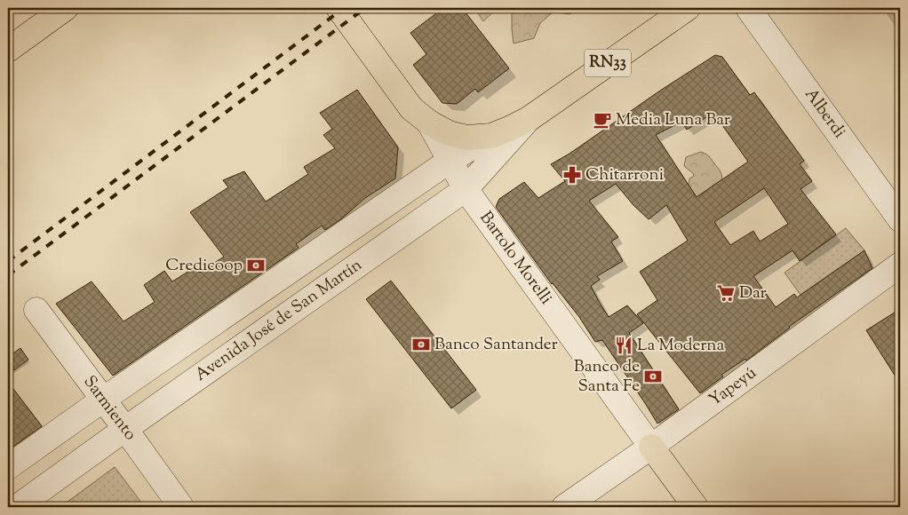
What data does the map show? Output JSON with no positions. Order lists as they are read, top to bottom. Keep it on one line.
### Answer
{"streets":{"main road":["RN33","Bartolo Morelli","Avenida José de San Martín"],"street":["Alberdi","Yapeyú","Sarmiento"]},"crossings":[["RN33","Bartolo Morelli"],["RN33","Avenida José de San Martín"],["Bartolo Morelli","Avenida José de San Martín"],["Bartolo Morelli","Yapeyú"],["Avenida José de San Martín","Sarmiento"]],"places":{"cafe":["Media Luna Bar"],"pharmacy":["Chitarroni"],"bank":["Credicoop","Banco Santander","Banco de Santa Fe"],"supermarket":["Dar"],"restaurant":["La Moderna"]}}
